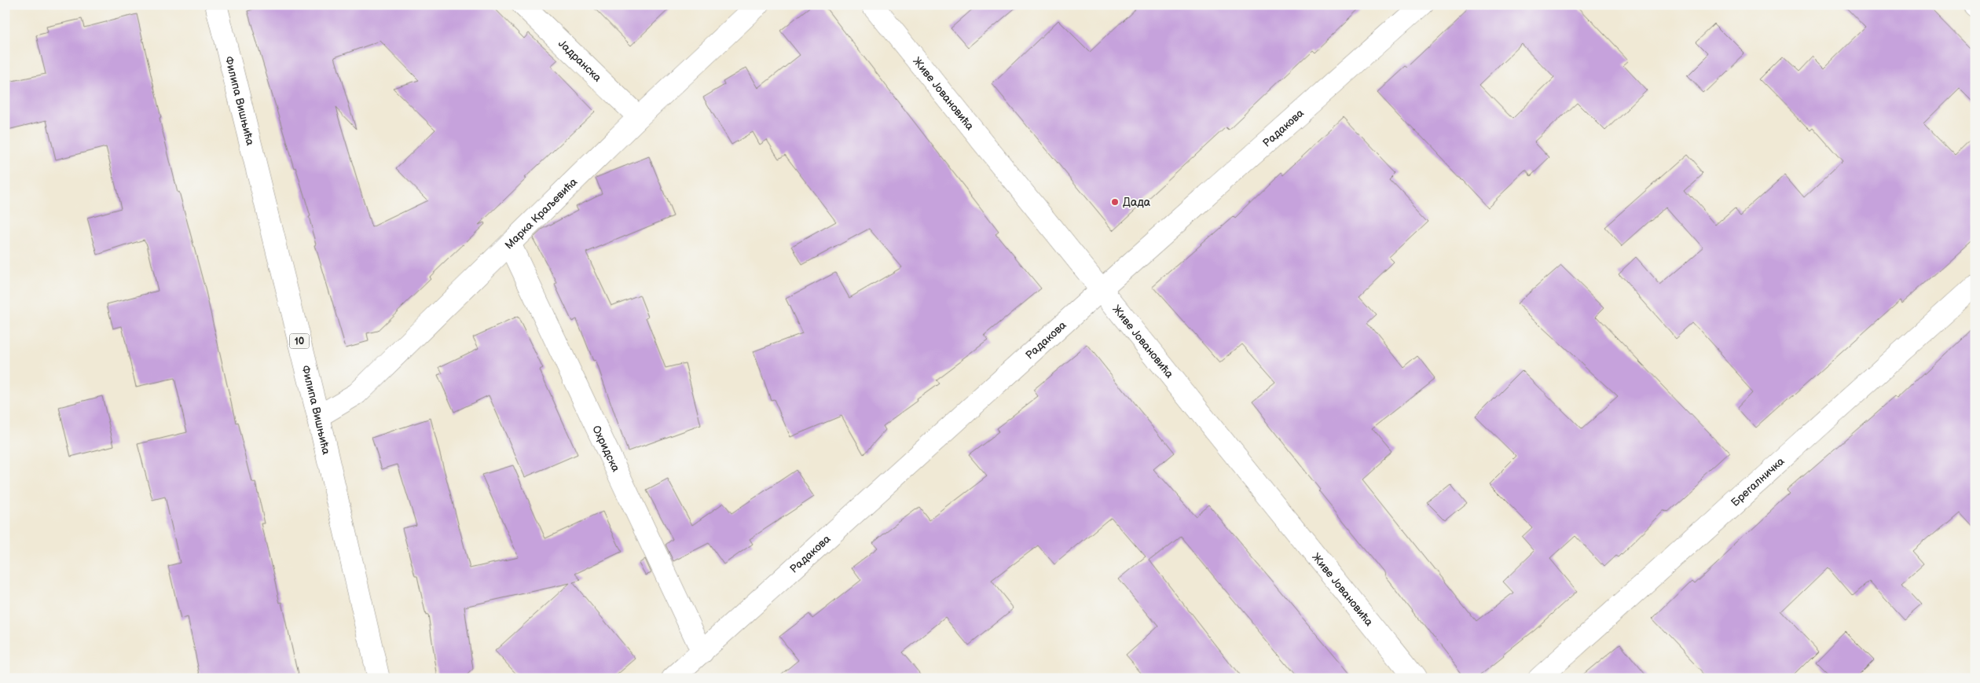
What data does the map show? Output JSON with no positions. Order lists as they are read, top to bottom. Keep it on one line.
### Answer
{"streets":{"street":["Јадранска","Живе Јовановића","Филипа Вишњића","Радакова","Марка Краљевића","10","Охридска","Брегалничка"]},"crossings":[["Јадранска","Марка Краљевића"],["Живе Јовановића","Радакова"],["Филипа Вишњића","Марка Краљевића"],["Радакова","Охридска"],["Марка Краљевића","Охридска"]],"places":["Дада"]}
